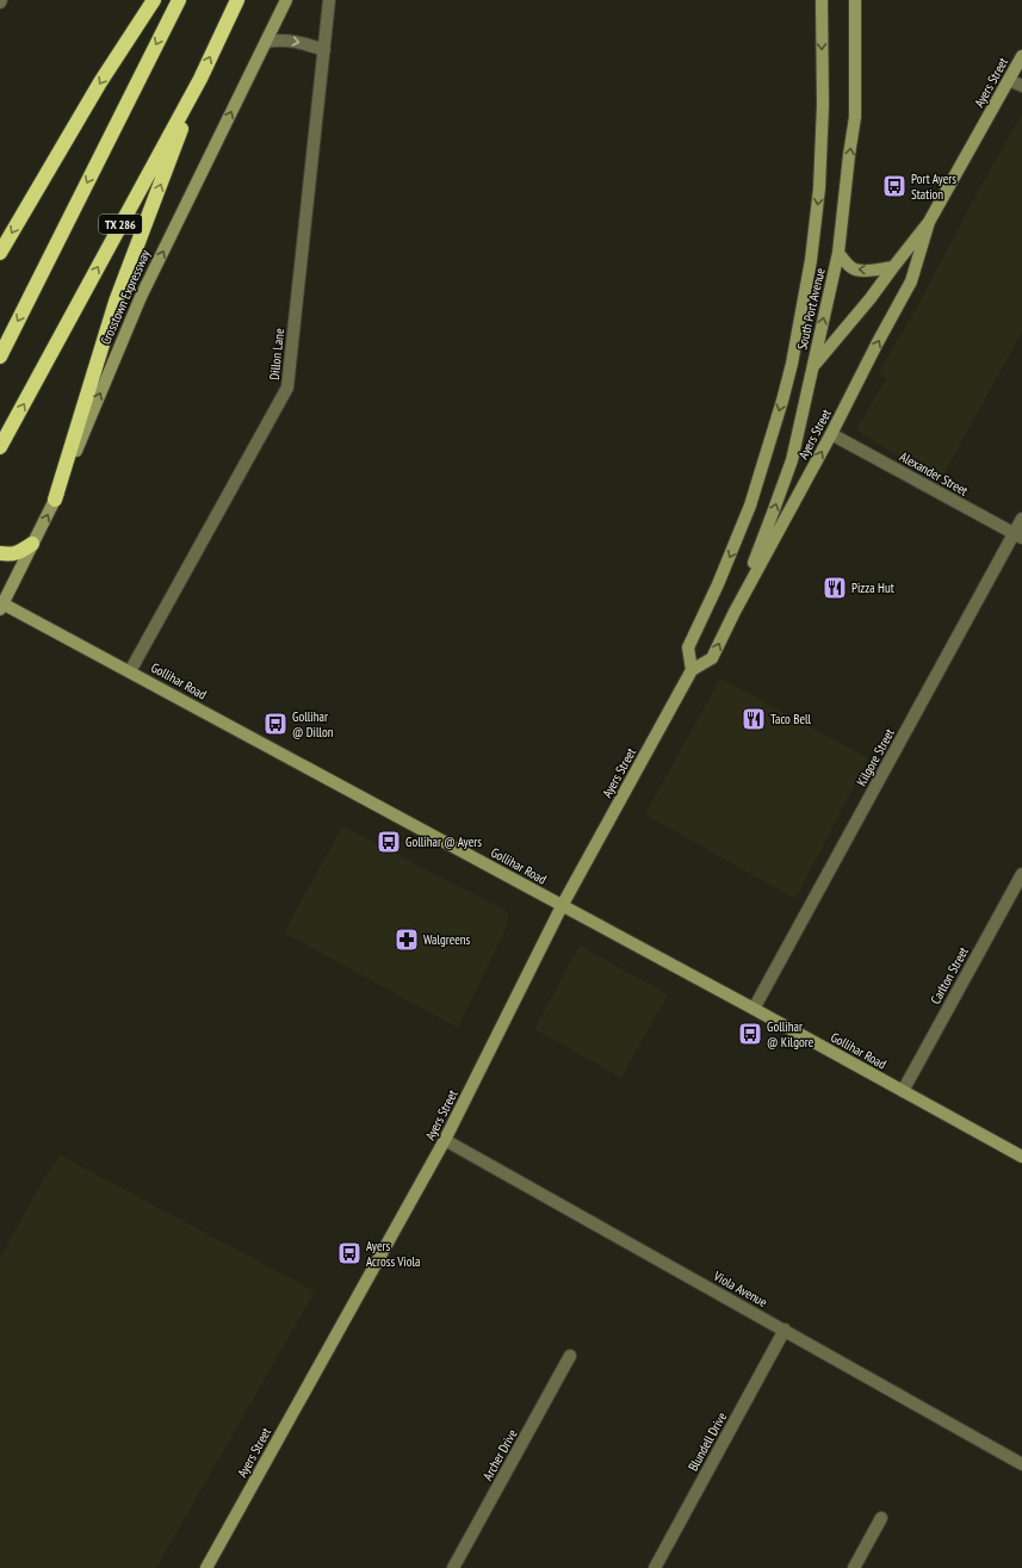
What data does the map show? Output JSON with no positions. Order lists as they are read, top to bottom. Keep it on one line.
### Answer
{"streets":{"highway":["TX 286"],"main road":["Ayers Street","Crosstown Expressway","South Port Avenue","Gollihar Road"],"street":["Dillon Lane","Alexander Street","Kilgore Street","Carlton Street","Viola Avenue","Blundell Drive","Archer Drive"]},"crossings":[["Ayers Street","South Port Avenue"],["Ayers Street","Alexander Street"],["Ayers Street","Gollihar Road"],["Ayers Street","Viola Avenue"],["Crosstown Expressway","Gollihar Road"],["Dillon Lane","Gollihar Road"],["Alexander Street","Kilgore Street"],["Gollihar Road","Kilgore Street"],["Gollihar Road","Carlton Street"],["Viola Avenue","Blundell Drive"]],"one_way":["Crosstown Expressway"],"places":{"bus stop":["Port Ayers Station","Gollihar @ Dillon","Gollihar @ Ayers","Gollihar @ Kilgore","Ayers Across Viola"],"restaurant":["Pizza Hut","Taco Bell"],"pharmacy":["Walgreens"]}}
